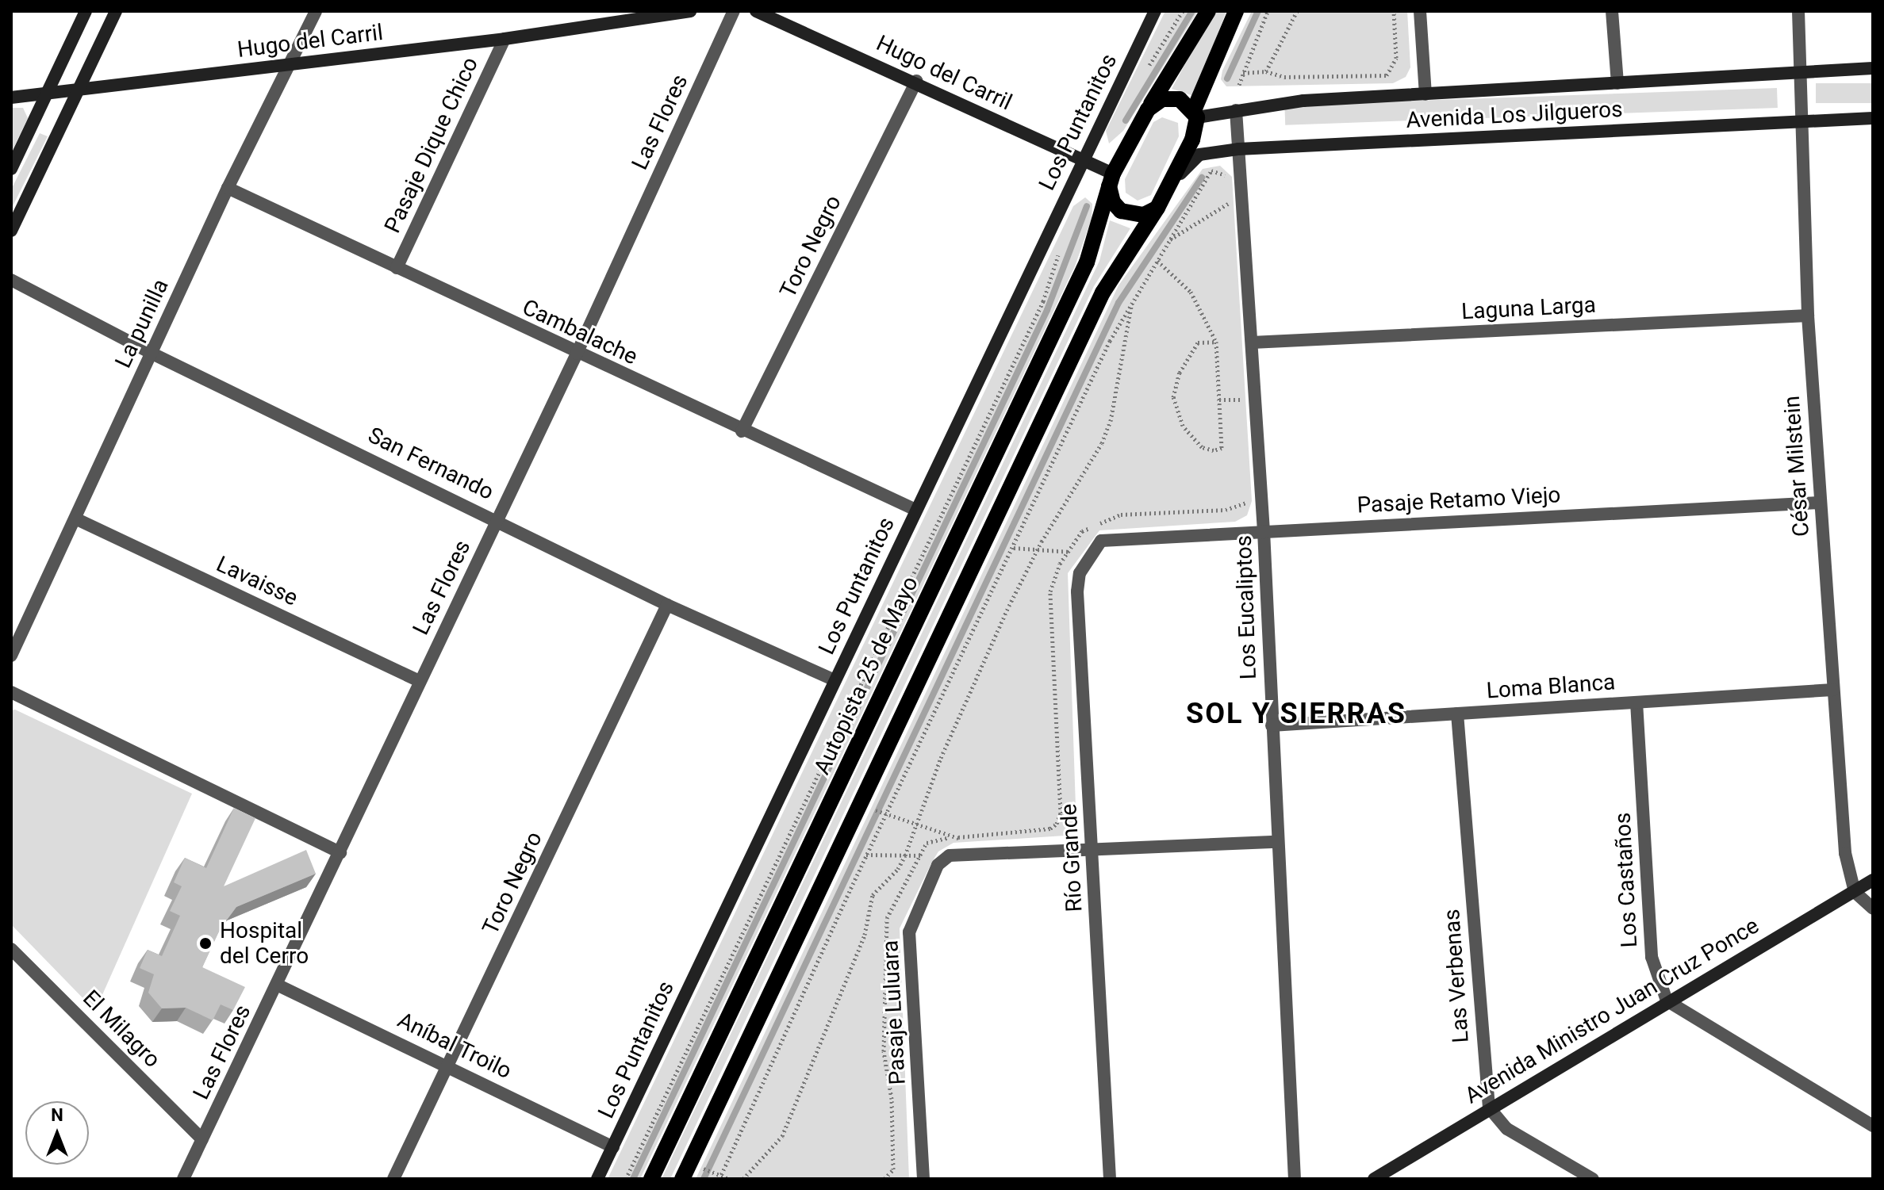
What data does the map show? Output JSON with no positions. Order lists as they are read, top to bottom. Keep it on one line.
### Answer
{"streets":{"main road":["Autopista 25 de Mayo"],"street":["Hugo del Carril","Avenida Los Jilgueros","Las Flores","Los Puntanitos","Pasaje Dique Chico","Toro Negro","Laguna Larga","La punilla","Cambalache","San Fernando","César Milstein","Pasaje Retamo Viejo","Lavaisse","Los Eucaliptos","Loma Blanca","Río Grande","Los Castaños","Las Verbenas","Avenida Ministro Juan Cruz Ponce","Pasaje Luluara","El Milagro","Aníbal Troilo"]},"crossings":[["Hugo del Carril","Los Puntanitos"],["Hugo del Carril","Pasaje Dique Chico"],["Hugo del Carril","Toro Negro"],["Hugo del Carril","La punilla"],["Hugo del Carril","Autopista 25 de Mayo"],["Avenida Los Jilgueros","César Milstein"],["Avenida Los Jilgueros","Los Eucaliptos"],["Las Flores","Cambalache"],["Las Flores","San Fernando"],["Las Flores","Lavaisse"],["Las Flores","El Milagro"],["Las Flores","Aníbal Troilo"],["Los Puntanitos","Cambalache"],["Los Puntanitos","San Fernando"],["Los Puntanitos","Aníbal Troilo"],["Pasaje Dique Chico","Cambalache"],["Toro Negro","Cambalache"],["Toro Negro","San Fernando"],["Toro Negro","Aníbal Troilo"],["Laguna Larga","César Milstein"],["Laguna Larga","Los Eucaliptos"],["La punilla","Cambalache"],["La punilla","San Fernando"],["La punilla","Lavaisse"],["César Milstein","Pasaje Retamo Viejo"],["César Milstein","Loma Blanca"],["César Milstein","Avenida Ministro Juan Cruz Ponce"],["Pasaje Retamo Viejo","Los Eucaliptos"],["Pasaje Retamo Viejo","Río Grande"],["Los Eucaliptos","Loma Blanca"],["Loma Blanca","Los Castaños"],["Loma Blanca","Las Verbenas"],["Los Castaños","Avenida Ministro Juan Cruz Ponce"],["Las Verbenas","Avenida Ministro Juan Cruz Ponce"]],"districts":["SOL Y SIERRAS"],"places":["Hospital del Cerro"],"north":"top"}
